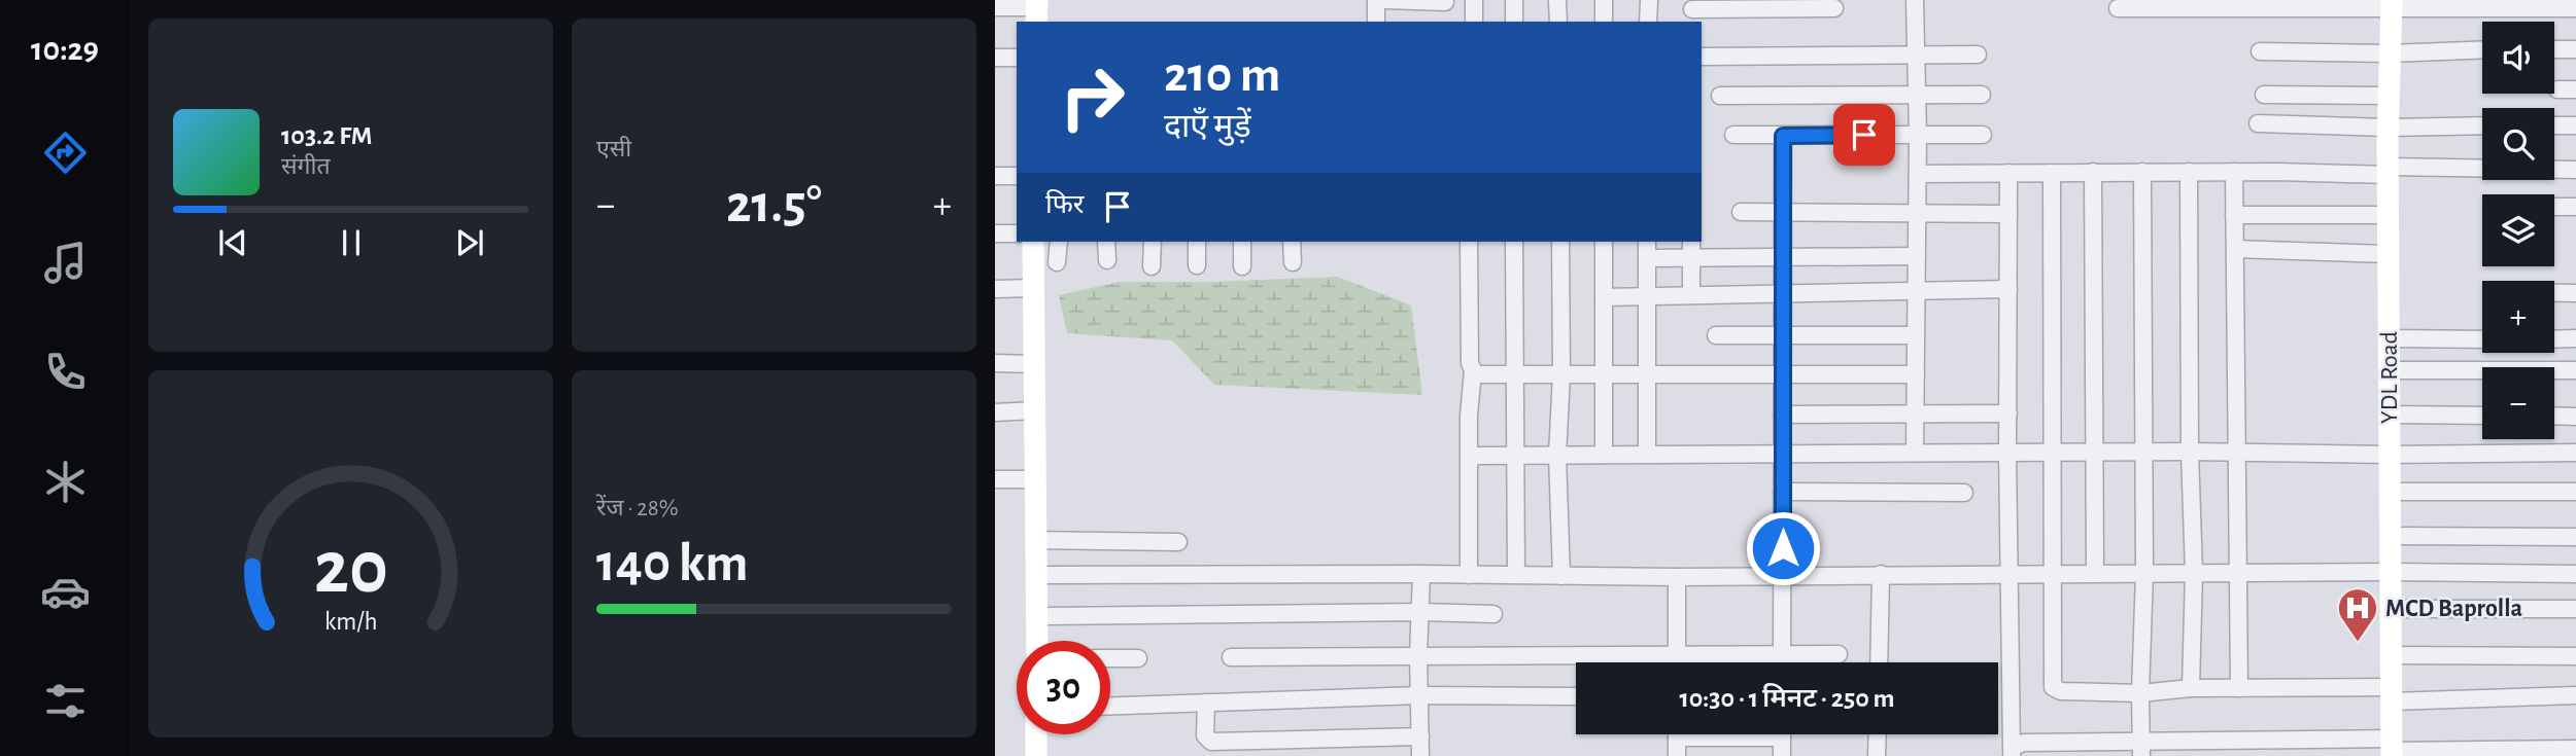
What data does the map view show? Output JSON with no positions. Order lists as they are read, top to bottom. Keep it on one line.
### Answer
{"streets":{"street":["YDL Road"]},"places":{"hospital":["MCD Baprolla"]},"page":{"tabs":"10:29","tile":["एसी",["रेंज · 28%","140 km"]],"map_buttons":["+","−"],"turn":["210 m","दाएँ मुड़ें"],"song":["103.2 FM","संगीत"],"then":"फिर","heat":["−","21.5°","+"],"limit":"30","trip":"10:30 · 1 मिनट · 250 m","gauge":["20","km/h"]}}
